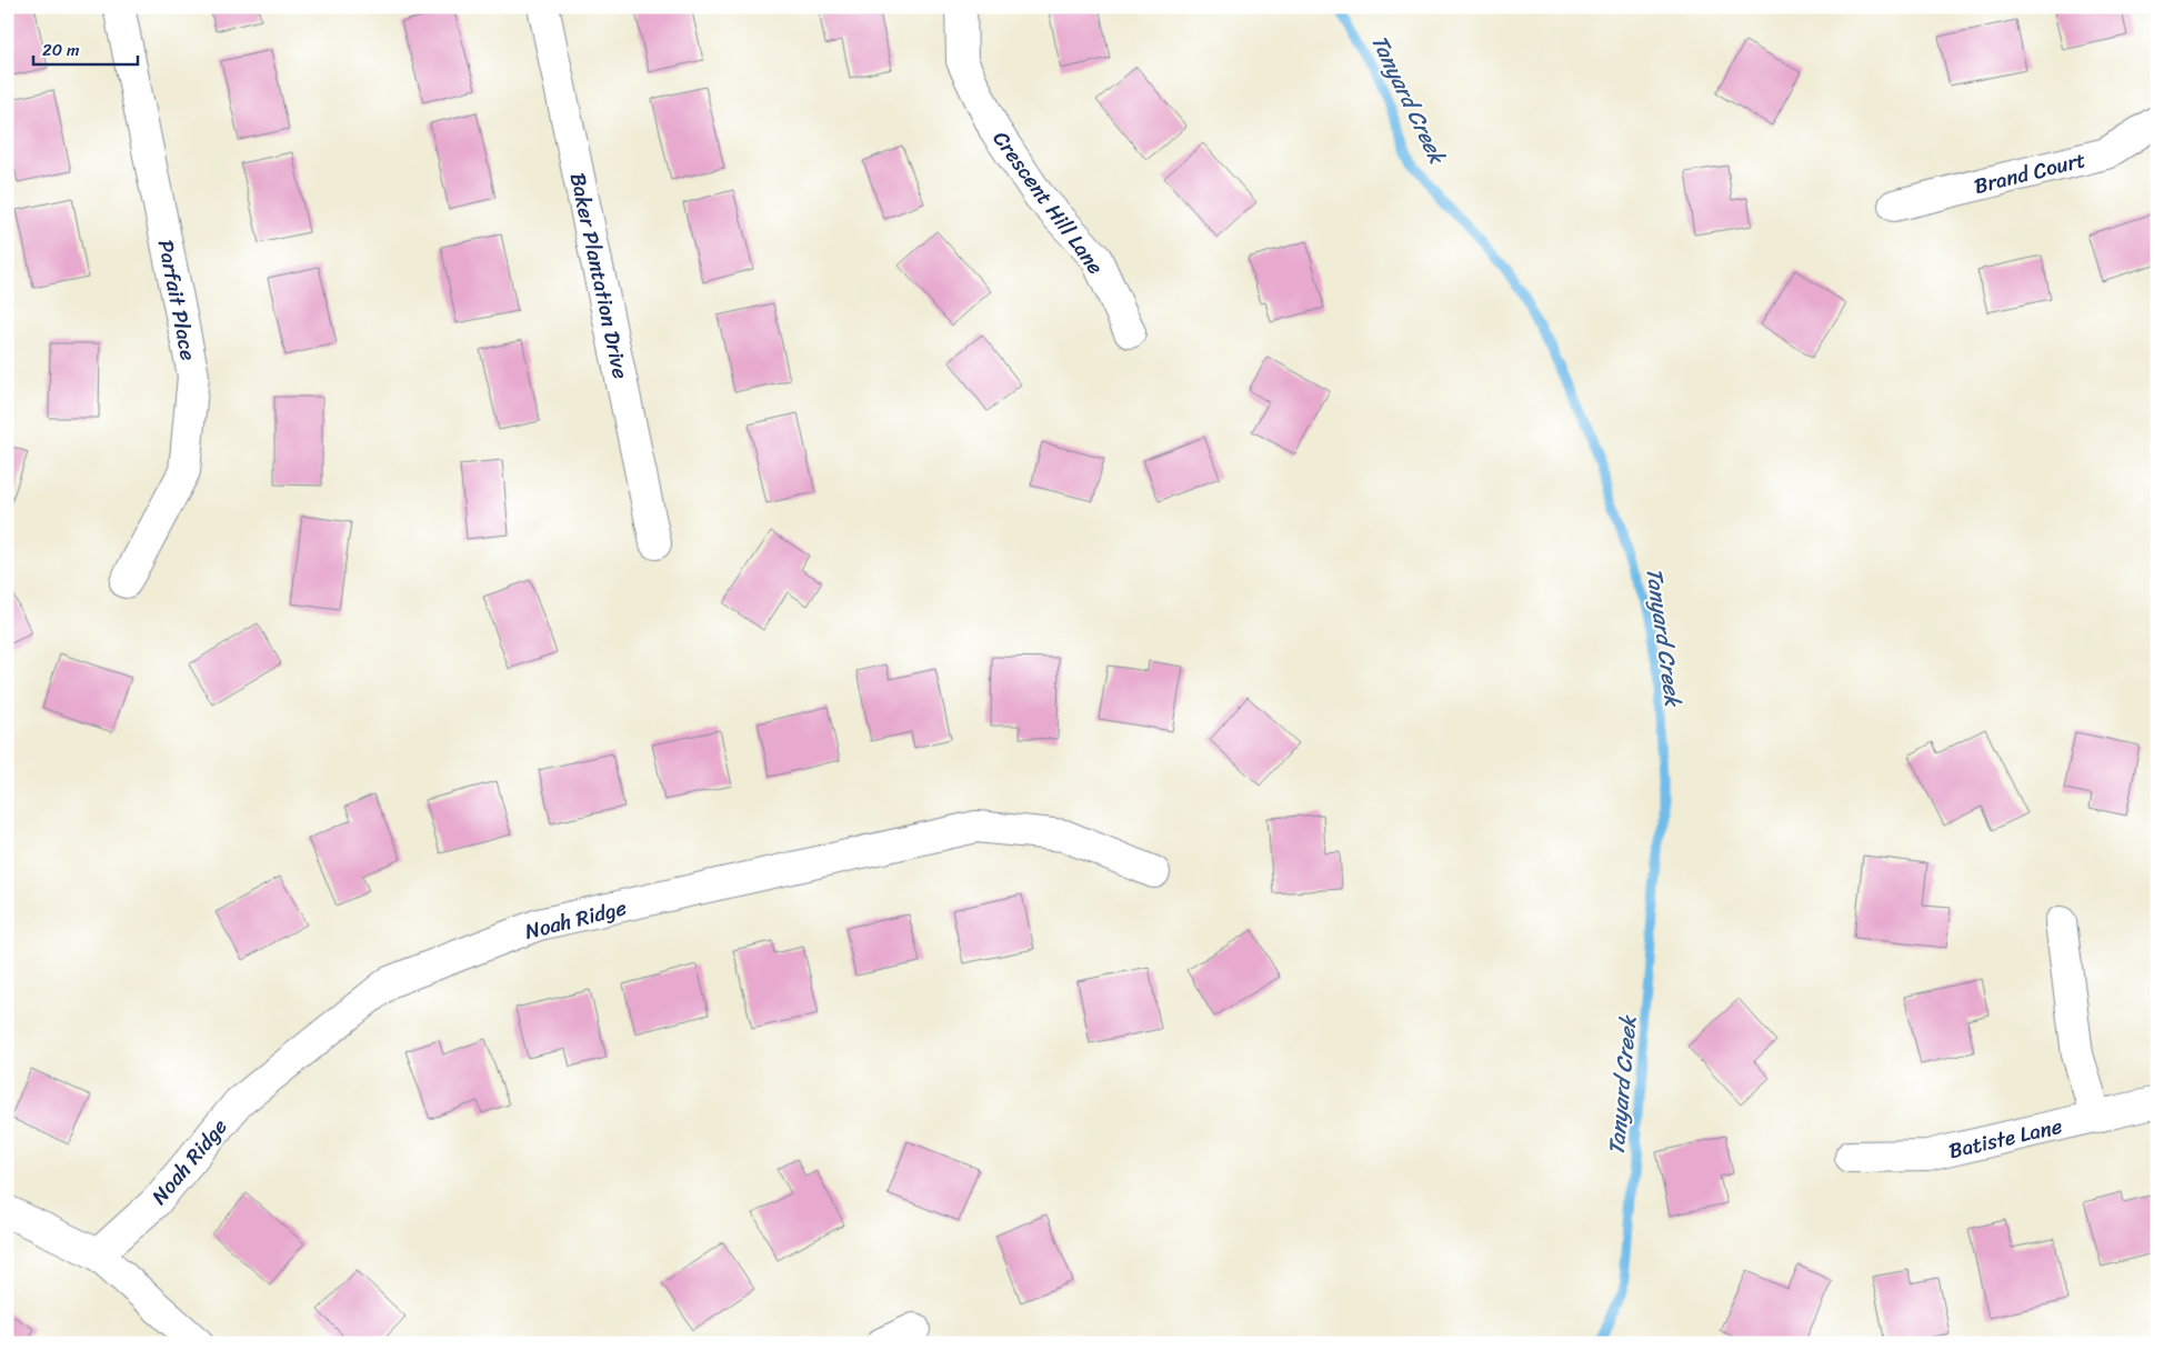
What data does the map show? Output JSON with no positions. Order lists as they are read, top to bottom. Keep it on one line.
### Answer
{"streets":{"street":["Brand Court","Crescent Hill Lane","Baker Plantation Drive","Parfait Place","Noah Ridge","Batiste Lane"]},"water":["Tanyard Creek"],"scale_bar":"20 m"}
